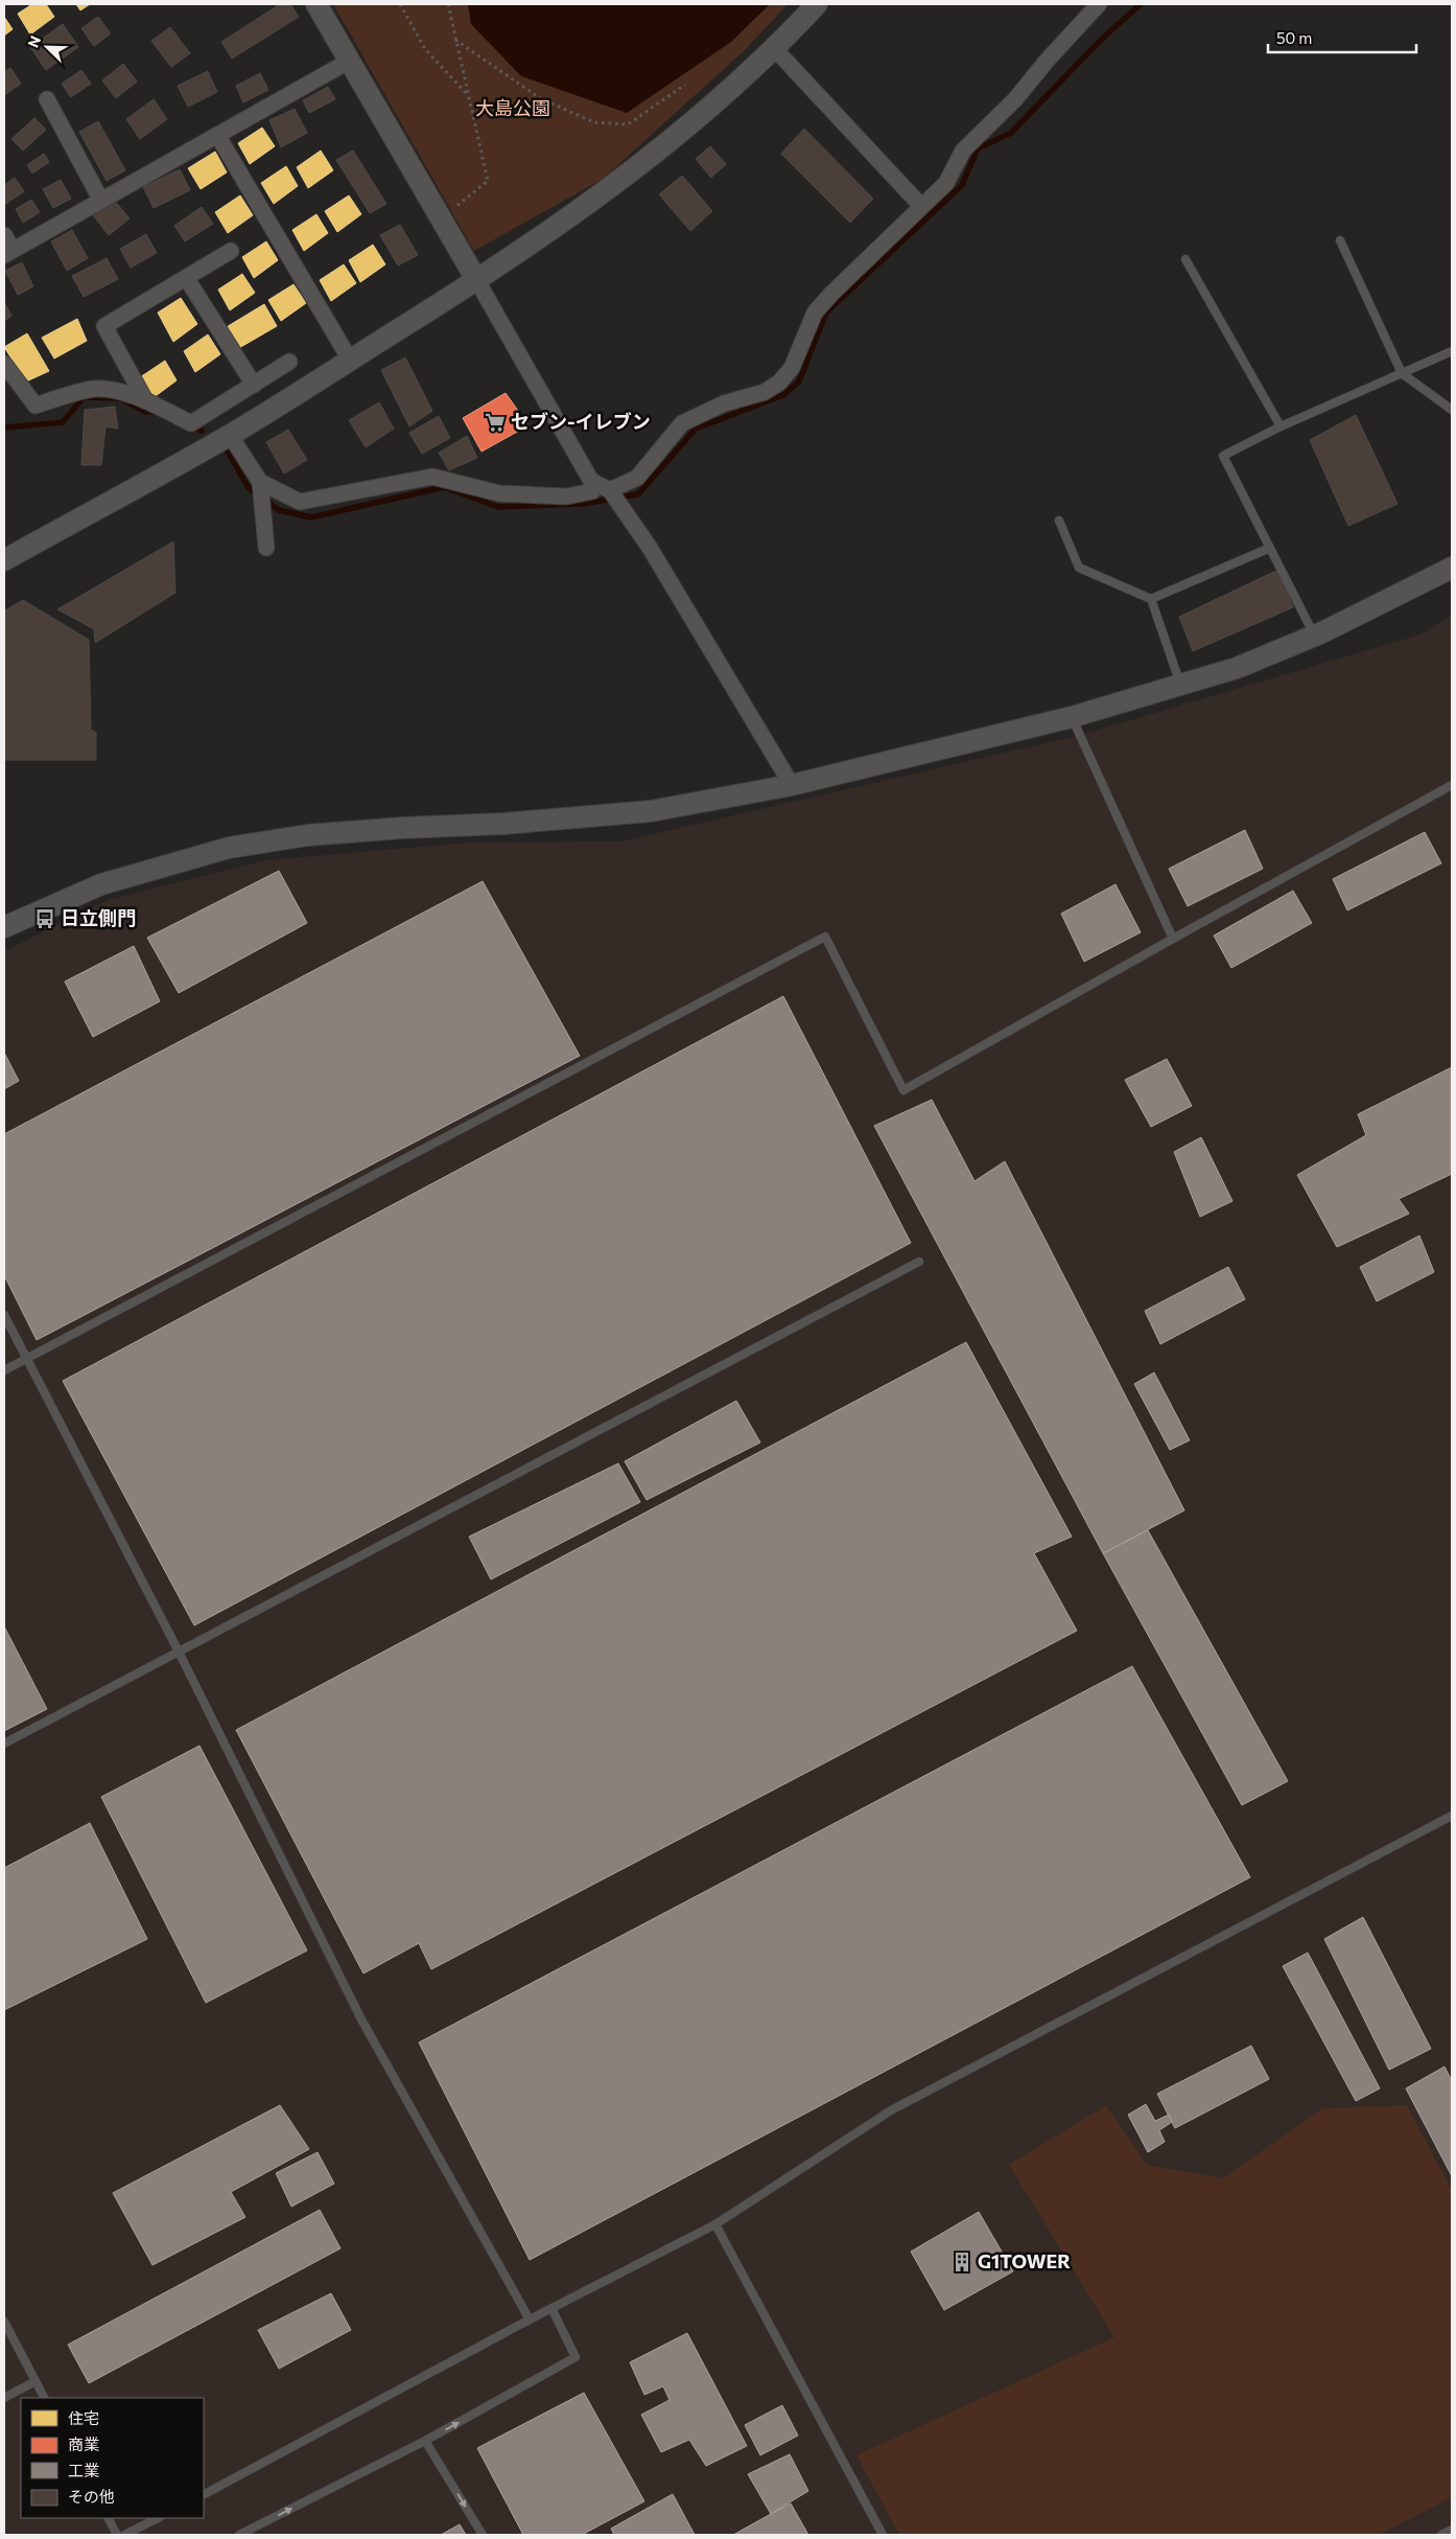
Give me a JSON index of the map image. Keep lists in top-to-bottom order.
{
  "parks": ["大島公園"],
  "places": {
    "supermarket": ["セブン-イレブン"],
    "bus stop": ["日立側門"],
    "building": ["G1TOWER"]
  },
  "legend": [
    "住宅",
    "商業",
    "工業",
    "その他"
  ],
  "scale_bar": "50 m",
  "north": "top left"
}
